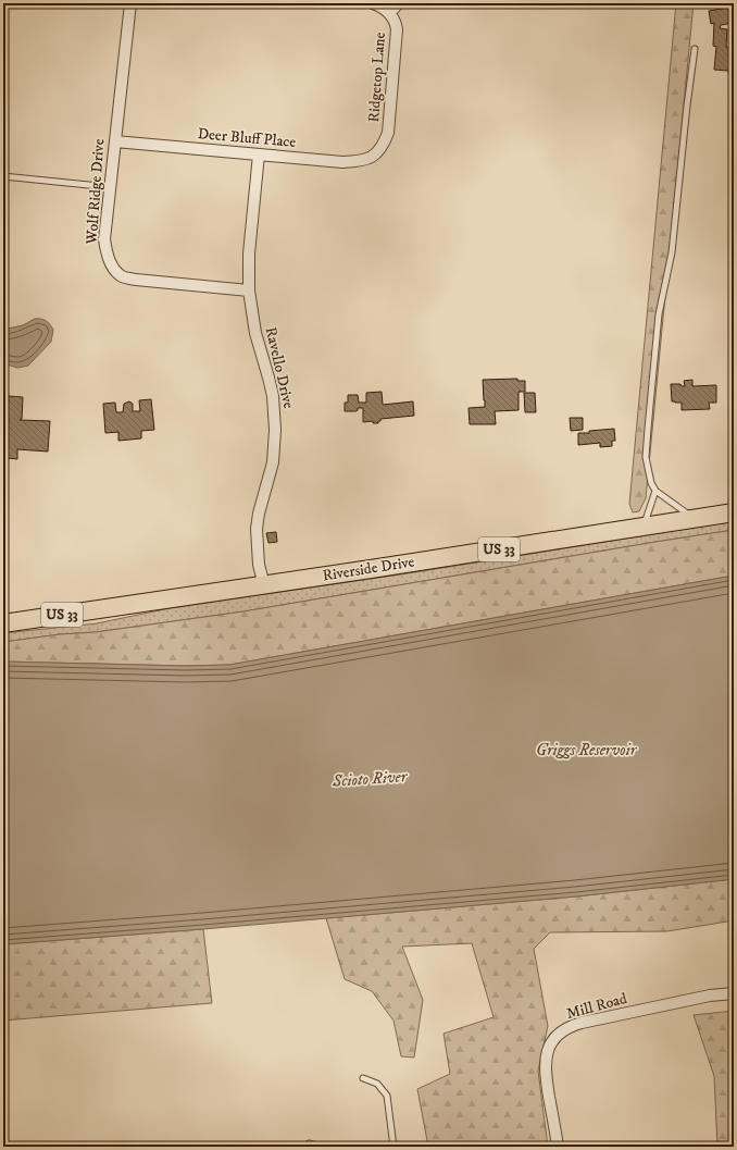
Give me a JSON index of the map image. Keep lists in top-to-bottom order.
{
  "streets": {
    "main road": ["US 33", "Riverside Drive"],
    "street": [
      "Ridgetop Lane",
      "Deer Bluff Place",
      "Wolf Ridge Drive",
      "Ravello Drive",
      "Mill Road"
    ]
  },
  "crossings": [
    ["Ridgetop Lane", "Deer Bluff Place"],
    ["Deer Bluff Place", "Wolf Ridge Drive"],
    ["Deer Bluff Place", "Ravello Drive"],
    ["Wolf Ridge Drive", "Ravello Drive"],
    ["Ravello Drive", "Riverside Drive"]
  ],
  "water": ["Griggs Reservoir", "Scioto River"]
}
